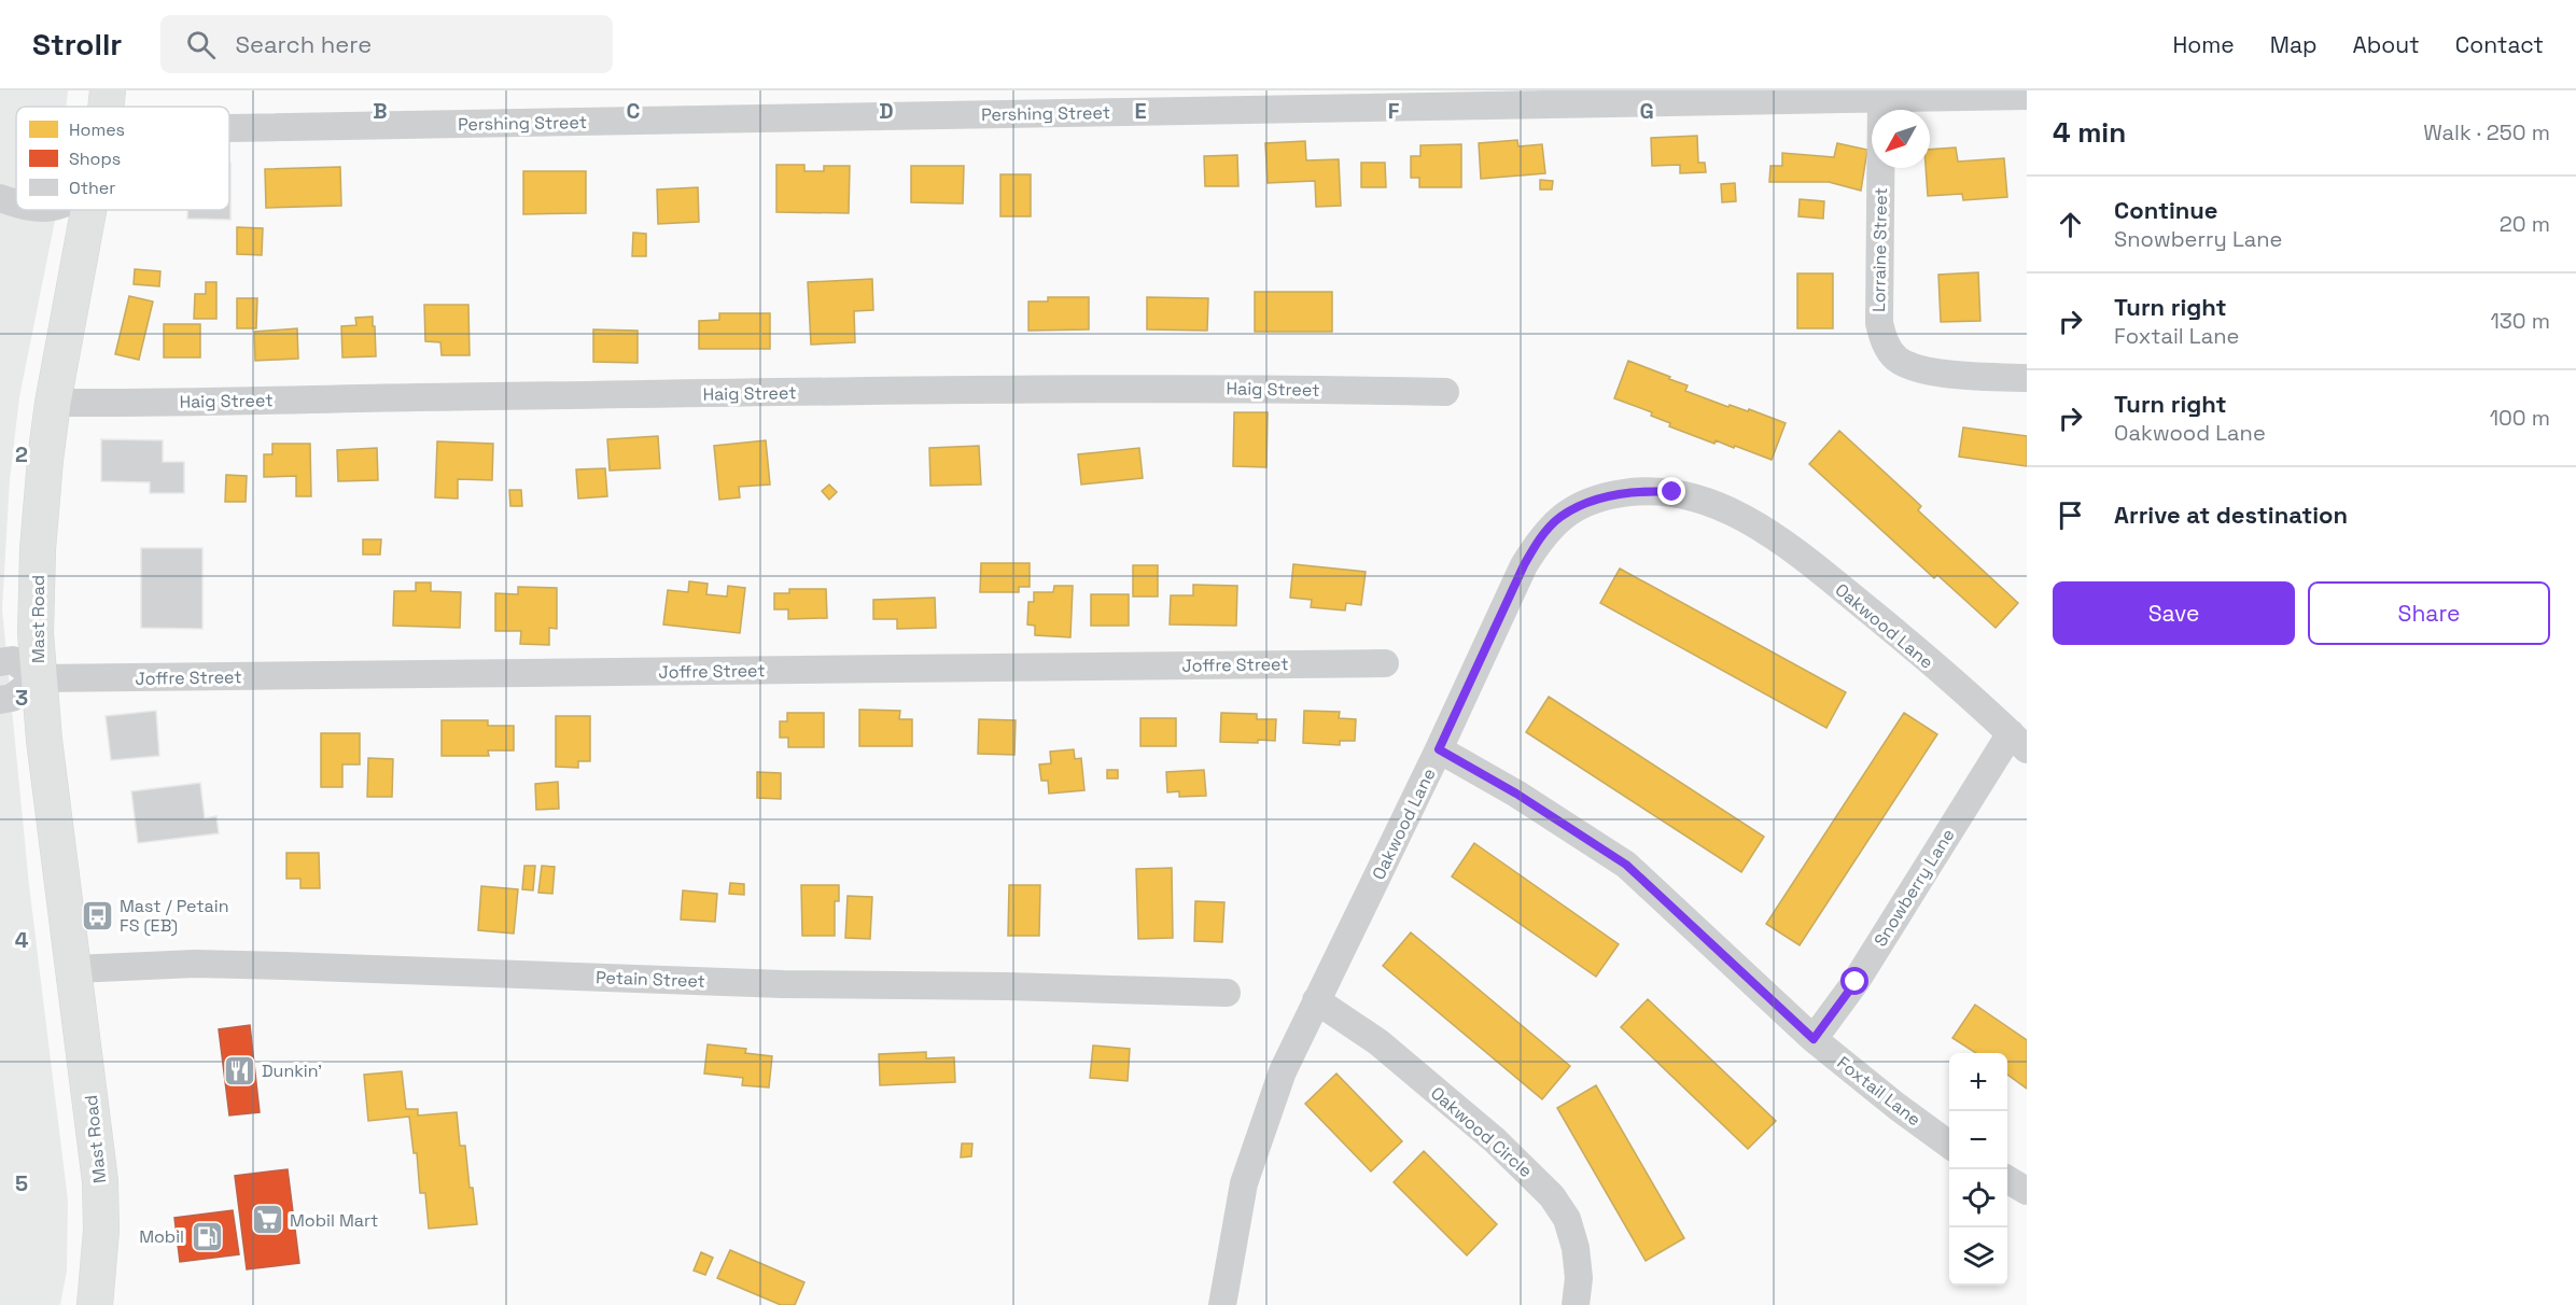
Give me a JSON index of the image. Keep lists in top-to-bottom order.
{
  "streets": {
    "main road": ["Mast Road"],
    "street": [
      "Pershing Street",
      "Lorraine Street",
      "Haig Street",
      "Oakwood Lane",
      "Joffre Street",
      "Snowberry Lane",
      "Petain Street",
      "Foxtail Lane",
      "Oakwood Circle"
    ]
  },
  "crossings": [
    ["Pershing Street", "Lorraine Street"],
    ["Haig Street", "Mast Road"],
    ["Mast Road", "Joffre Street"],
    ["Mast Road", "Petain Street"],
    ["Oakwood Lane", "Snowberry Lane"],
    ["Oakwood Lane", "Foxtail Lane"],
    ["Oakwood Lane", "Oakwood Circle"],
    ["Snowberry Lane", "Foxtail Lane"]
  ],
  "places": {
    "bus stop": ["Mast / Petain FS (EB)"],
    "restaurant": ["Dunkin'"],
    "supermarket": ["Mobil Mart"],
    "fuel station": ["Mobil"]
  },
  "legend": ["Homes", "Shops", "Other"],
  "north": "bottom left",
  "page": {
    "header": "Strollr",
    "search": "Search here",
    "nav": [
      "Home",
      "Map",
      "About",
      "Contact"
    ],
    "heading": ["4 min", "Walk · 250 m"],
    "list": [
      ["Continue", "Snowberry Lane", "20 m"],
      ["Turn right", "Foxtail Lane", "130 m"],
      ["Turn right", "Oakwood Lane", "100 m"],
      "Arrive at destination"
    ],
    "buttons": ["Save", "Share"],
    "map_buttons": ["+", "−"]
  },
  "grid": {
    "columns": [
      "B",
      "C",
      "D",
      "E",
      "F",
      "G"
    ],
    "rows": [
      "2",
      "3",
      "4",
      "5"
    ]
  }
}
